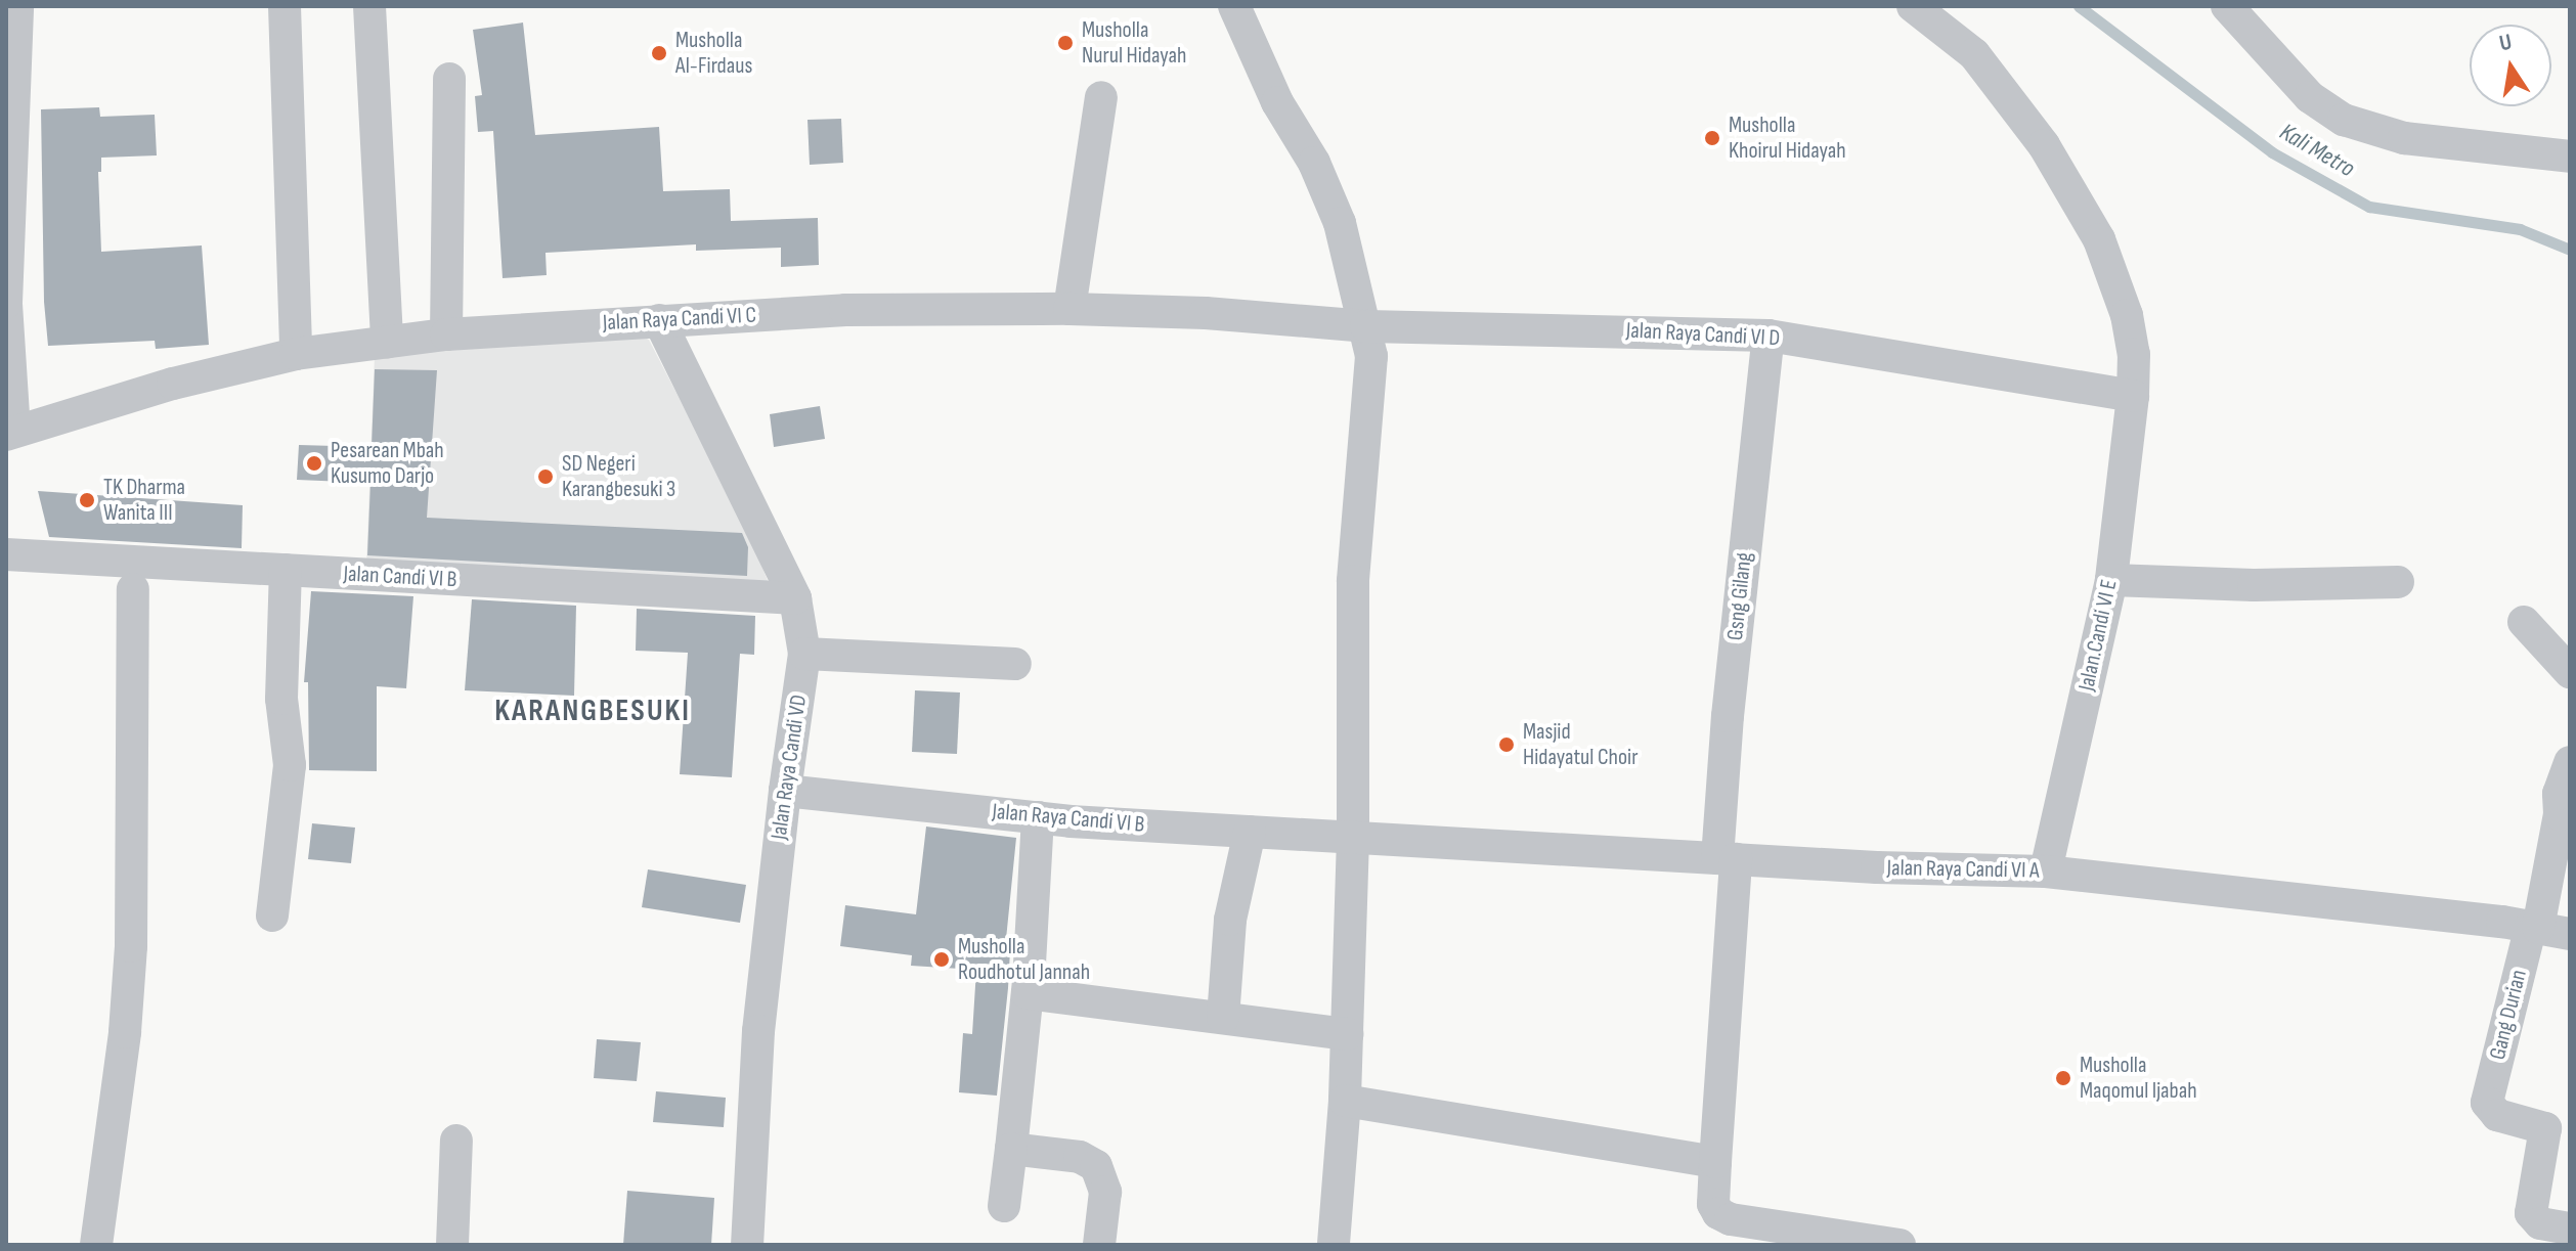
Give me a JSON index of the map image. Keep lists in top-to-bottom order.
{
  "streets": {
    "street": [
      "Jalan Raya Candi VI C",
      "Jalan Raya Candi VI D",
      "Jalan Candi VI B",
      "Gsng Gilang",
      "Jalan.Candi VI E",
      "Jalan Raya Candi VD",
      "Jalan Raya Candi VI B",
      "Jalan Raya Candi VI A",
      "Gang Durian"
    ]
  },
  "crossings": [
    ["Jalan Raya Candi VI C", "Jalan Raya Candi VI D"],
    ["Jalan Raya Candi VI C", "Jalan Raya Candi VD"],
    ["Jalan Raya Candi VI D", "Gsng Gilang"],
    ["Jalan Raya Candi VI D", "Jalan.Candi VI E"],
    ["Jalan Candi VI B", "Jalan Raya Candi VD"],
    ["Gsng Gilang", "Jalan Raya Candi VI A"],
    ["Jalan.Candi VI E", "Jalan Raya Candi VI A"],
    ["Jalan Raya Candi VD", "Jalan Raya Candi VI B"],
    ["Jalan Raya Candi VI B", "Jalan Raya Candi VI A"],
    ["Jalan Raya Candi VI A", "Gang Durian"]
  ],
  "districts": ["KARANGBESUKI"],
  "water": ["Kali Metro"],
  "places": [
    "Musholla Nurul Hidayah",
    "Musholla Al-Firdaus",
    "Musholla Khoirul Hidayah",
    "Pesarean Mbah Kusumo Darjo",
    "SD Negeri Karangbesuki 3",
    "TK Dharma Wanita III",
    "Masjid Hidayatul Choir",
    "Musholla Roudhotul Jannah",
    "Musholla Maqomul Ijabah"
  ],
  "north": "top"
}
